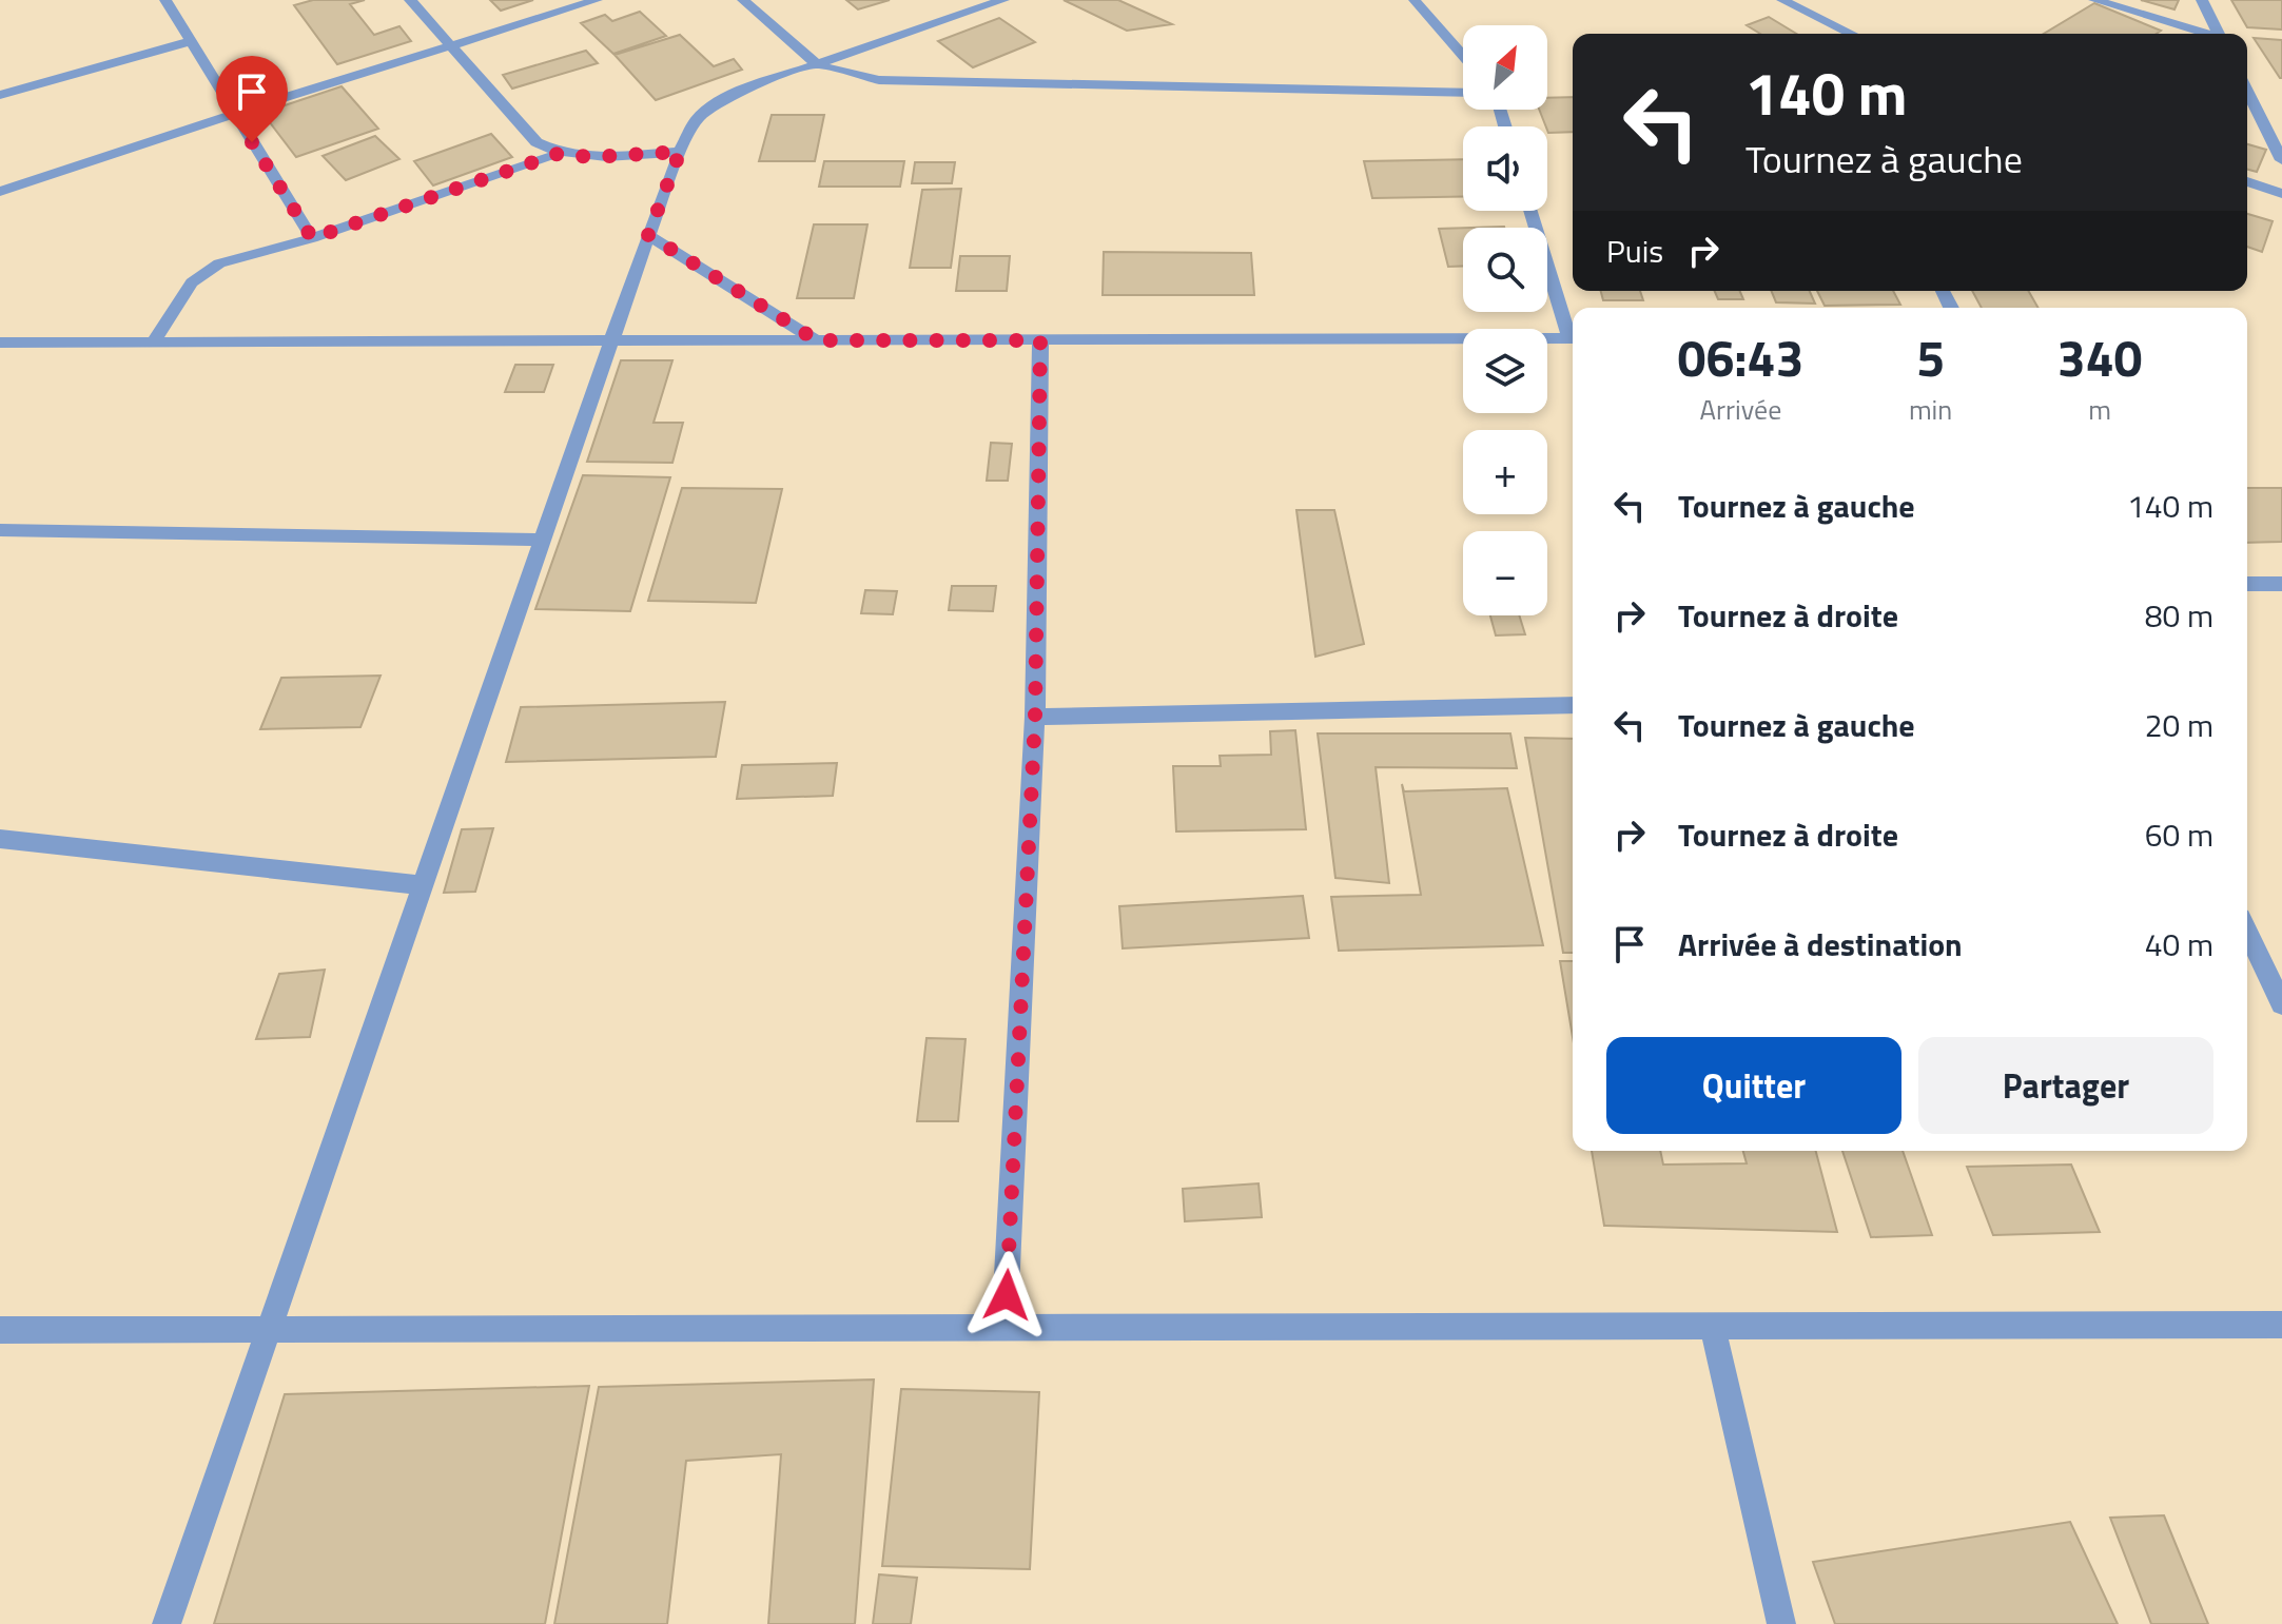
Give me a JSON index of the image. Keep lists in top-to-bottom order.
{
  "north": "top right",
  "page": {
    "map_buttons": ["+", "−"],
    "turn": ["140 m", "Tournez à gauche"],
    "then": "Puis",
    "eta": [
      "06:43",
      "Arrivée",
      "5",
      "min",
      "340",
      "m"
    ],
    "list": [
      {
        "name": "Tournez à gauche",
        "value": "140 m"
      },
      {
        "name": "Tournez à droite",
        "value": "80 m"
      },
      {
        "name": "Tournez à gauche",
        "value": "20 m"
      },
      {
        "name": "Tournez à droite",
        "value": "60 m"
      },
      {
        "name": "Arrivée à destination",
        "value": "40 m"
      }
    ],
    "buttons": ["Quitter", "Partager"]
  }
}
